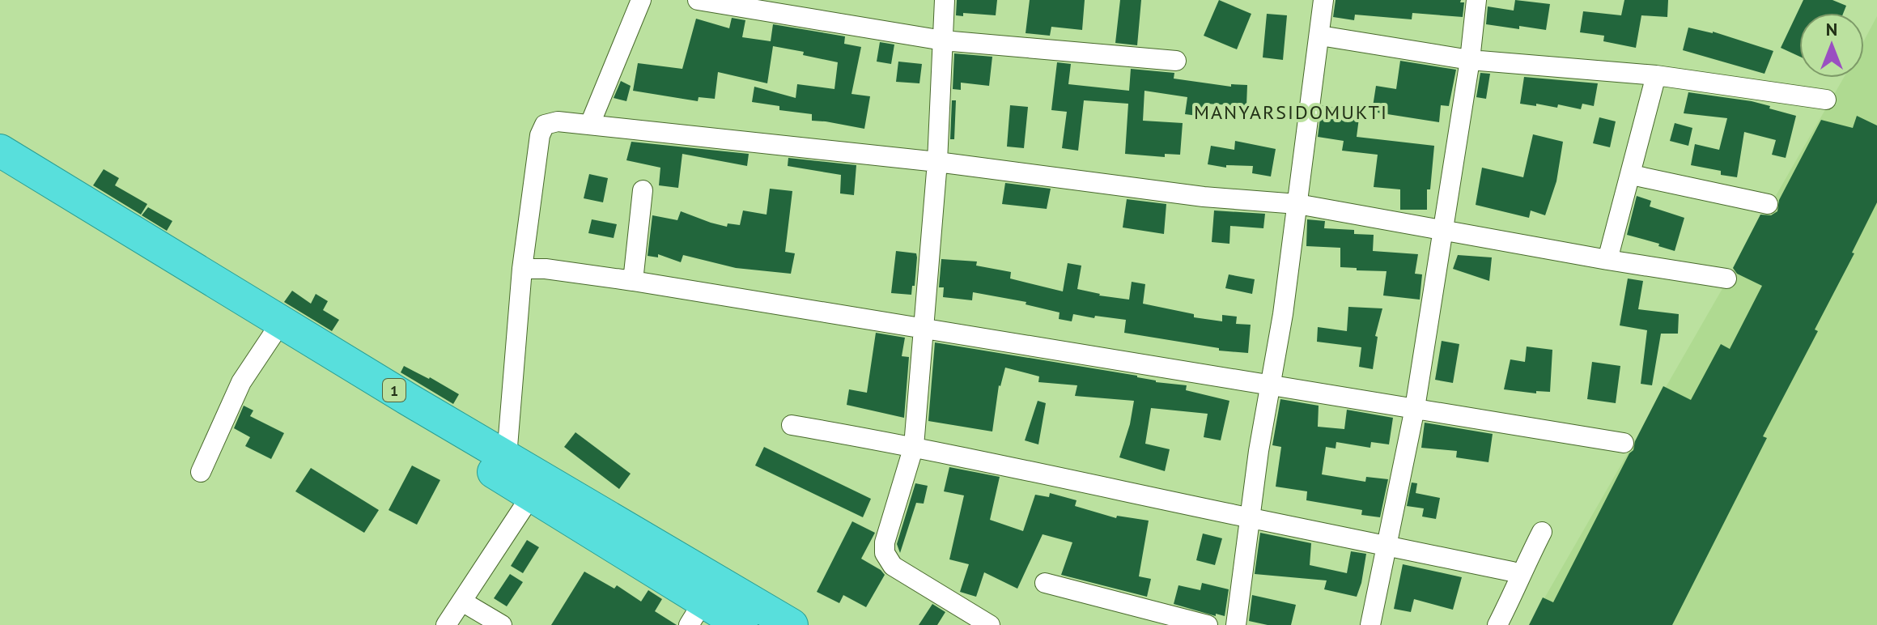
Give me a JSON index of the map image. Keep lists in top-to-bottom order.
{
  "streets": {
    "highway": ["1"]
  },
  "districts": ["MANYARSIDOMUKTI"],
  "north": "top"
}
